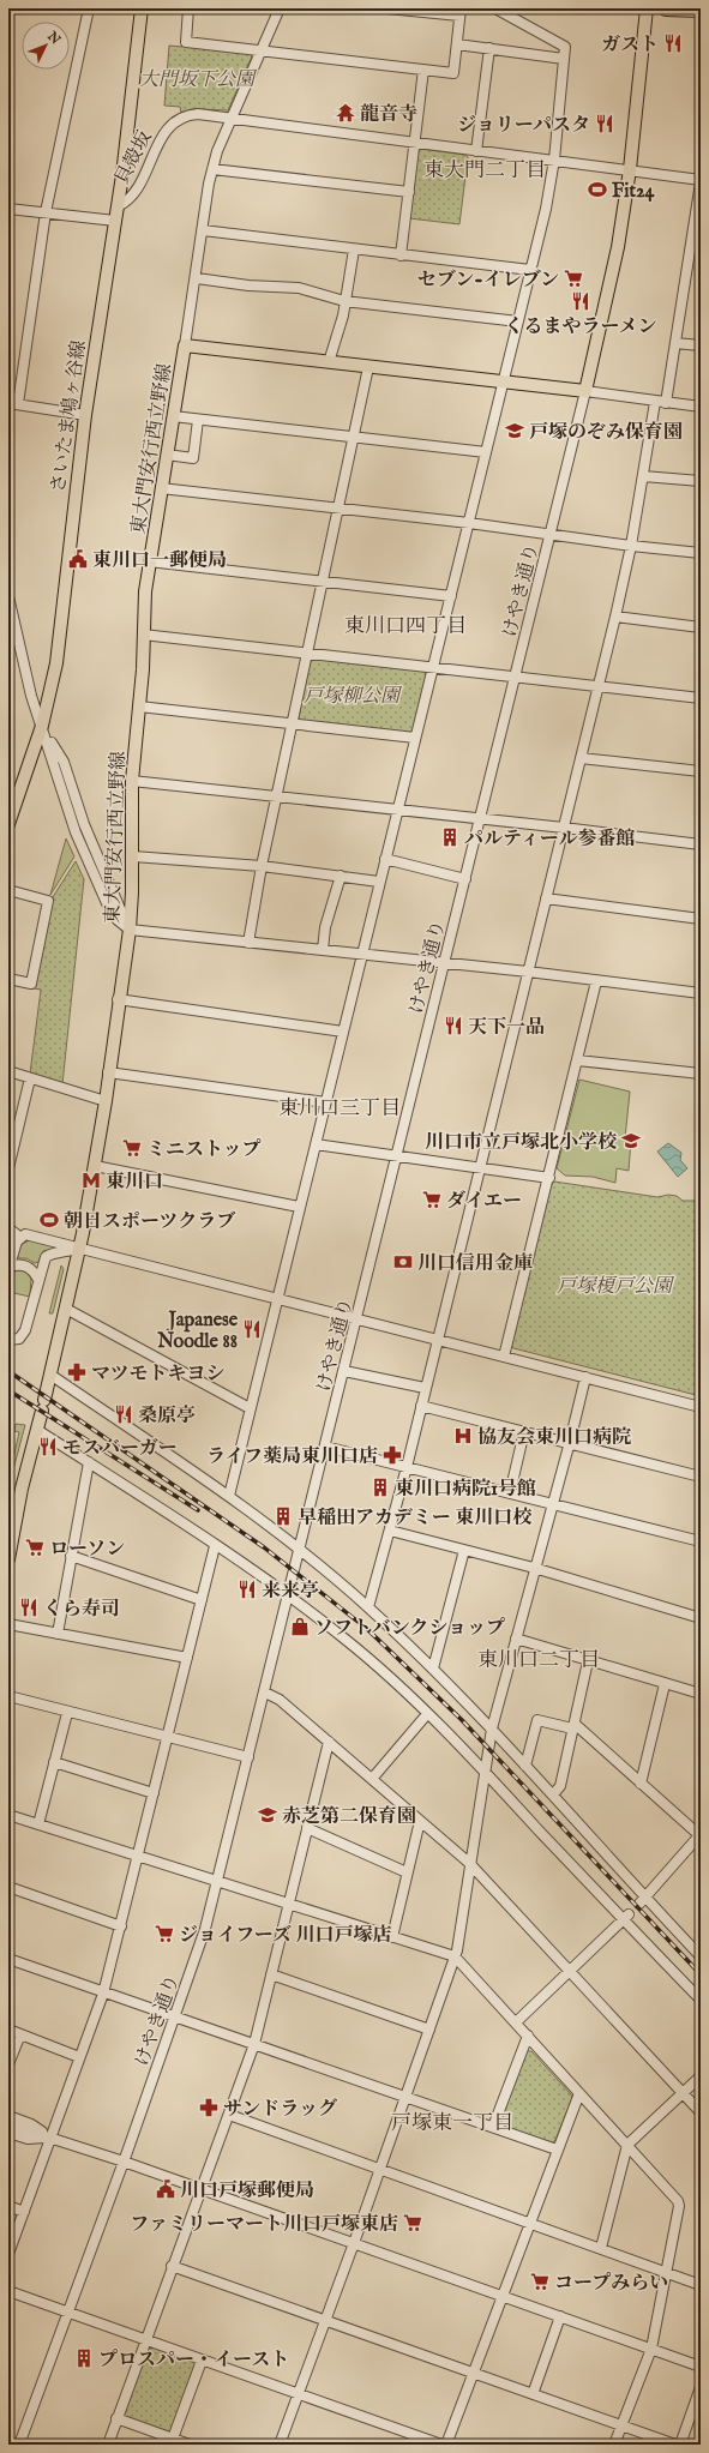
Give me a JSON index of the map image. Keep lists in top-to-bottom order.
{
  "streets": {
    "main road": ["さいたま鳩ヶ谷線", "東大門安行西立野線"],
    "street": ["貝殻坂", "けやき通り"]
  },
  "crossings": [
    ["貝殻坂", "さいたま鳩ヶ谷線"],
    ["東大門安行西立野線", "けやき通り"]
  ],
  "districts": [
    "東大門二丁目",
    "東川口四丁目",
    "東川口三丁目",
    "東川口二丁目",
    "戸塚東一丁目"
  ],
  "parks": ["大門坂下公園", "戸塚柳公園", "戸塚榎戸公園"],
  "places": {
    "restaurant": [
      "ガスト",
      "ジョリーパスタ",
      "くるまやラーメン",
      "天下一品",
      "Japanese Noodle 88",
      "桑原亭",
      "モスバーガー",
      "来来亭",
      "くら寿司"
    ],
    "temple": ["龍音寺"],
    "sports": ["Fit24", "朝日スポーツクラブ"],
    "supermarket": [
      "セブン-イレブン",
      "ミニストップ",
      "ダイエー",
      "ローソン",
      "ジョイフーズ 川口戸塚店",
      "ファミリーマート川口戸塚東店",
      "コープみらい"
    ],
    "school or university": ["戸塚のぞみ保育園", "川口市立戸塚北小学校", "赤芝第二保育園"],
    "public building": ["東川口一郵便局", "川口戸塚郵便局"],
    "building": [
      "パルティール参番館",
      "東川口病院1号館",
      "早稲田アカデミー 東川口校",
      "プロスパー・イースト"
    ],
    "metro station": ["東川口"],
    "bank": ["川口信用金庫"],
    "pharmacy": ["マツモトキヨシ", "ライフ薬局東川口店", "サンドラッグ"],
    "hospital": ["協友会東川口病院"],
    "shop": ["ソフトバンクショップ"]
  },
  "north": "top right"
}
